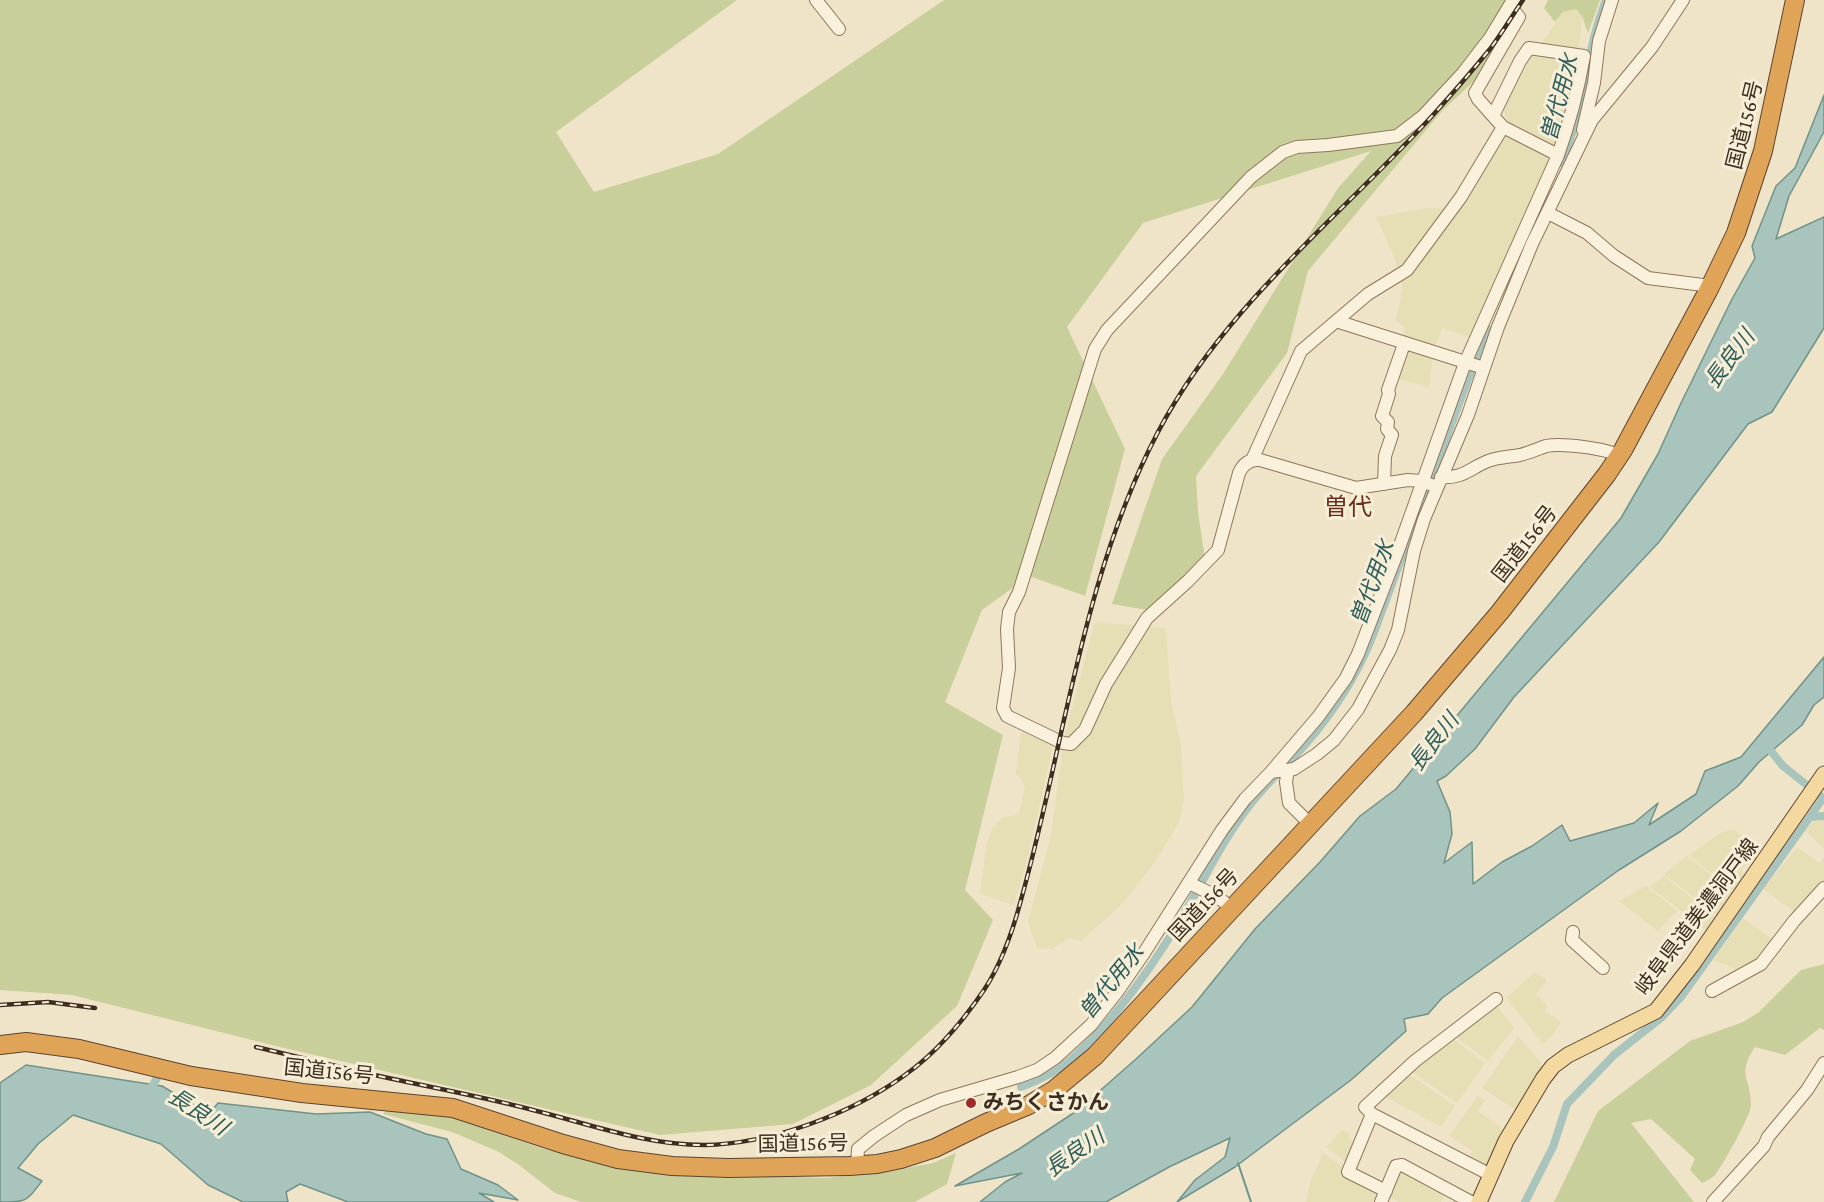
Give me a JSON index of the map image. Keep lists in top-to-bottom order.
{
  "streets": {
    "highway": ["国道156号"],
    "main road": ["岐阜県道美濃洞戸線"]
  },
  "districts": ["曽代"],
  "water": ["曽代用水", "長良川"],
  "places": ["みちくさかん"]
}
